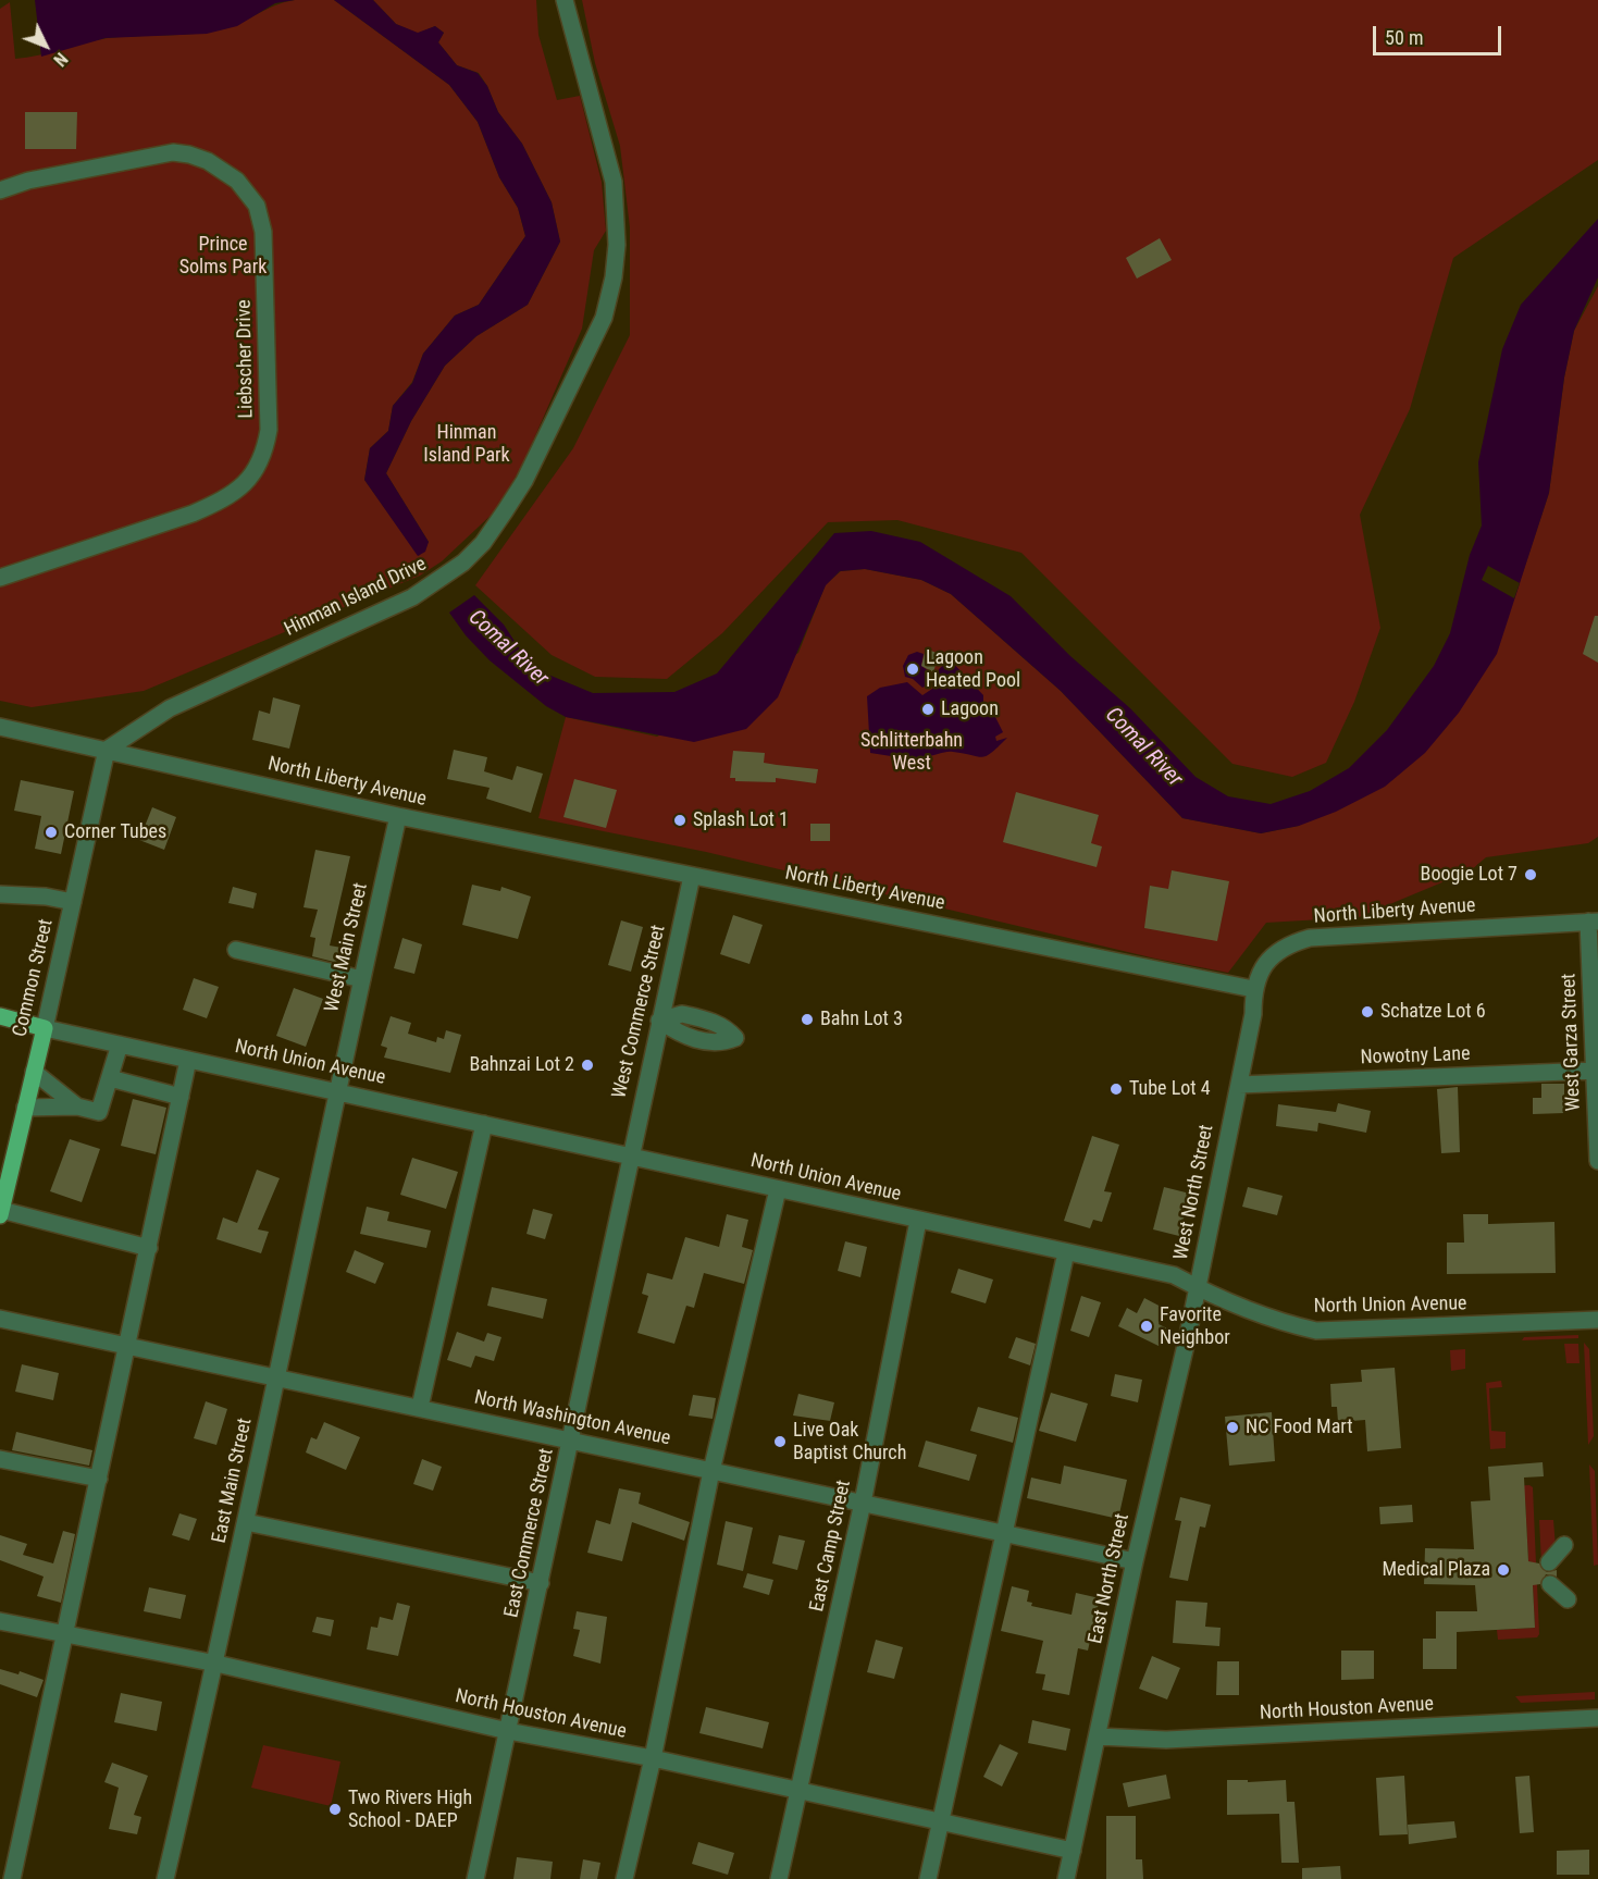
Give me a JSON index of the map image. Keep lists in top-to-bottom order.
{
  "streets": {
    "main road": ["Common Street"],
    "street": [
      "Liebscher Drive",
      "Hinman Island Drive",
      "North Liberty Avenue",
      "West Main Street",
      "West Commerce Street",
      "West Garza Street",
      "Nowotny Lane",
      "North Union Avenue",
      "West North Street",
      "North Washington Avenue",
      "East Main Street",
      "East Commerce Street",
      "East Camp Street",
      "East North Street",
      "North Houston Avenue"
    ]
  },
  "crossings": [
    ["Hinman Island Drive", "North Liberty Avenue"],
    ["Hinman Island Drive", "Common Street"],
    ["North Liberty Avenue", "West Main Street"],
    ["North Liberty Avenue", "Common Street"],
    ["North Liberty Avenue", "West Commerce Street"],
    ["North Liberty Avenue", "West Garza Street"],
    ["North Liberty Avenue", "West North Street"],
    ["West Main Street", "North Union Avenue"],
    ["West Main Street", "East Main Street"],
    ["Common Street", "North Union Avenue"],
    ["West Commerce Street", "North Union Avenue"],
    ["West Commerce Street", "East Commerce Street"],
    ["West Garza Street", "Nowotny Lane"],
    ["Nowotny Lane", "West North Street"],
    ["North Union Avenue", "West North Street"],
    ["North Union Avenue", "East Main Street"],
    ["North Union Avenue", "East Commerce Street"],
    ["North Union Avenue", "East Camp Street"],
    ["North Union Avenue", "East North Street"],
    ["West North Street", "East North Street"],
    ["North Washington Avenue", "East Main Street"],
    ["North Washington Avenue", "East Commerce Street"],
    ["North Washington Avenue", "East Camp Street"],
    ["North Washington Avenue", "East North Street"],
    ["East Main Street", "North Houston Avenue"],
    ["East Commerce Street", "North Houston Avenue"],
    ["East Camp Street", "North Houston Avenue"],
    ["East North Street", "North Houston Avenue"]
  ],
  "water": ["Comal River"],
  "parks": ["Prince Solms Park", "Hinman Island Park", "Schlitterbahn West"],
  "places": [
    "Lagoon Heated Pool",
    "Lagoon",
    "Splash Lot 1",
    "Corner Tubes",
    "Boogie Lot 7",
    "Schatze Lot 6",
    "Bahn Lot 3",
    "Bahnzai Lot 2",
    "Tube Lot 4",
    "Favorite Neighbor",
    "NC Food Mart",
    "Live Oak Baptist Church",
    "Medical Plaza",
    "Two Rivers High School - DAEP"
  ],
  "scale_bar": "50 m",
  "north": "bottom right"
}
